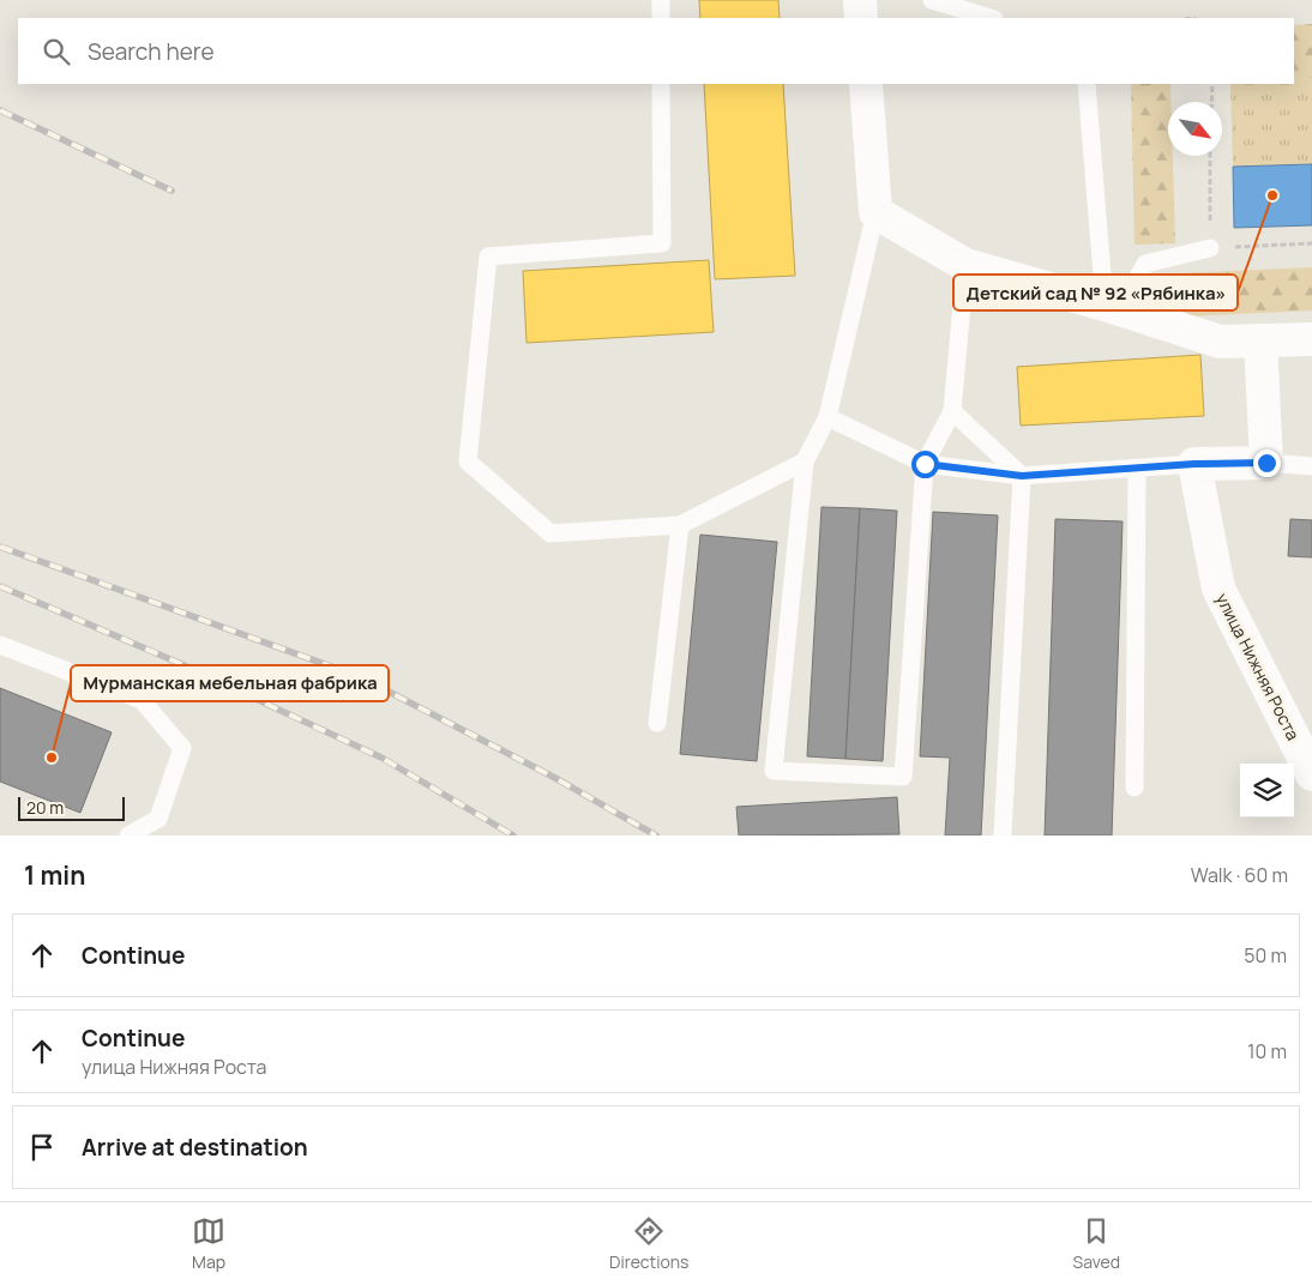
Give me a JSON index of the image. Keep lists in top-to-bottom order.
{
  "streets": {
    "street": ["улица Нижняя Роста"]
  },
  "places": ["Детский сад № 92 «Рябинка»", "Мурманская мебельная фабрика"],
  "scale_bar": "20 m",
  "north": "bottom right",
  "page": {
    "search": "Search here",
    "scale": "20 m",
    "heading": ["1 min", "Walk · 60 m"],
    "list": [
      ["Continue", "50 m"],
      ["Continue", "улица Нижняя Роста", "10 m"],
      "Arrive at destination"
    ],
    "nav": ["Map", "Directions", "Saved"]
  }
}
